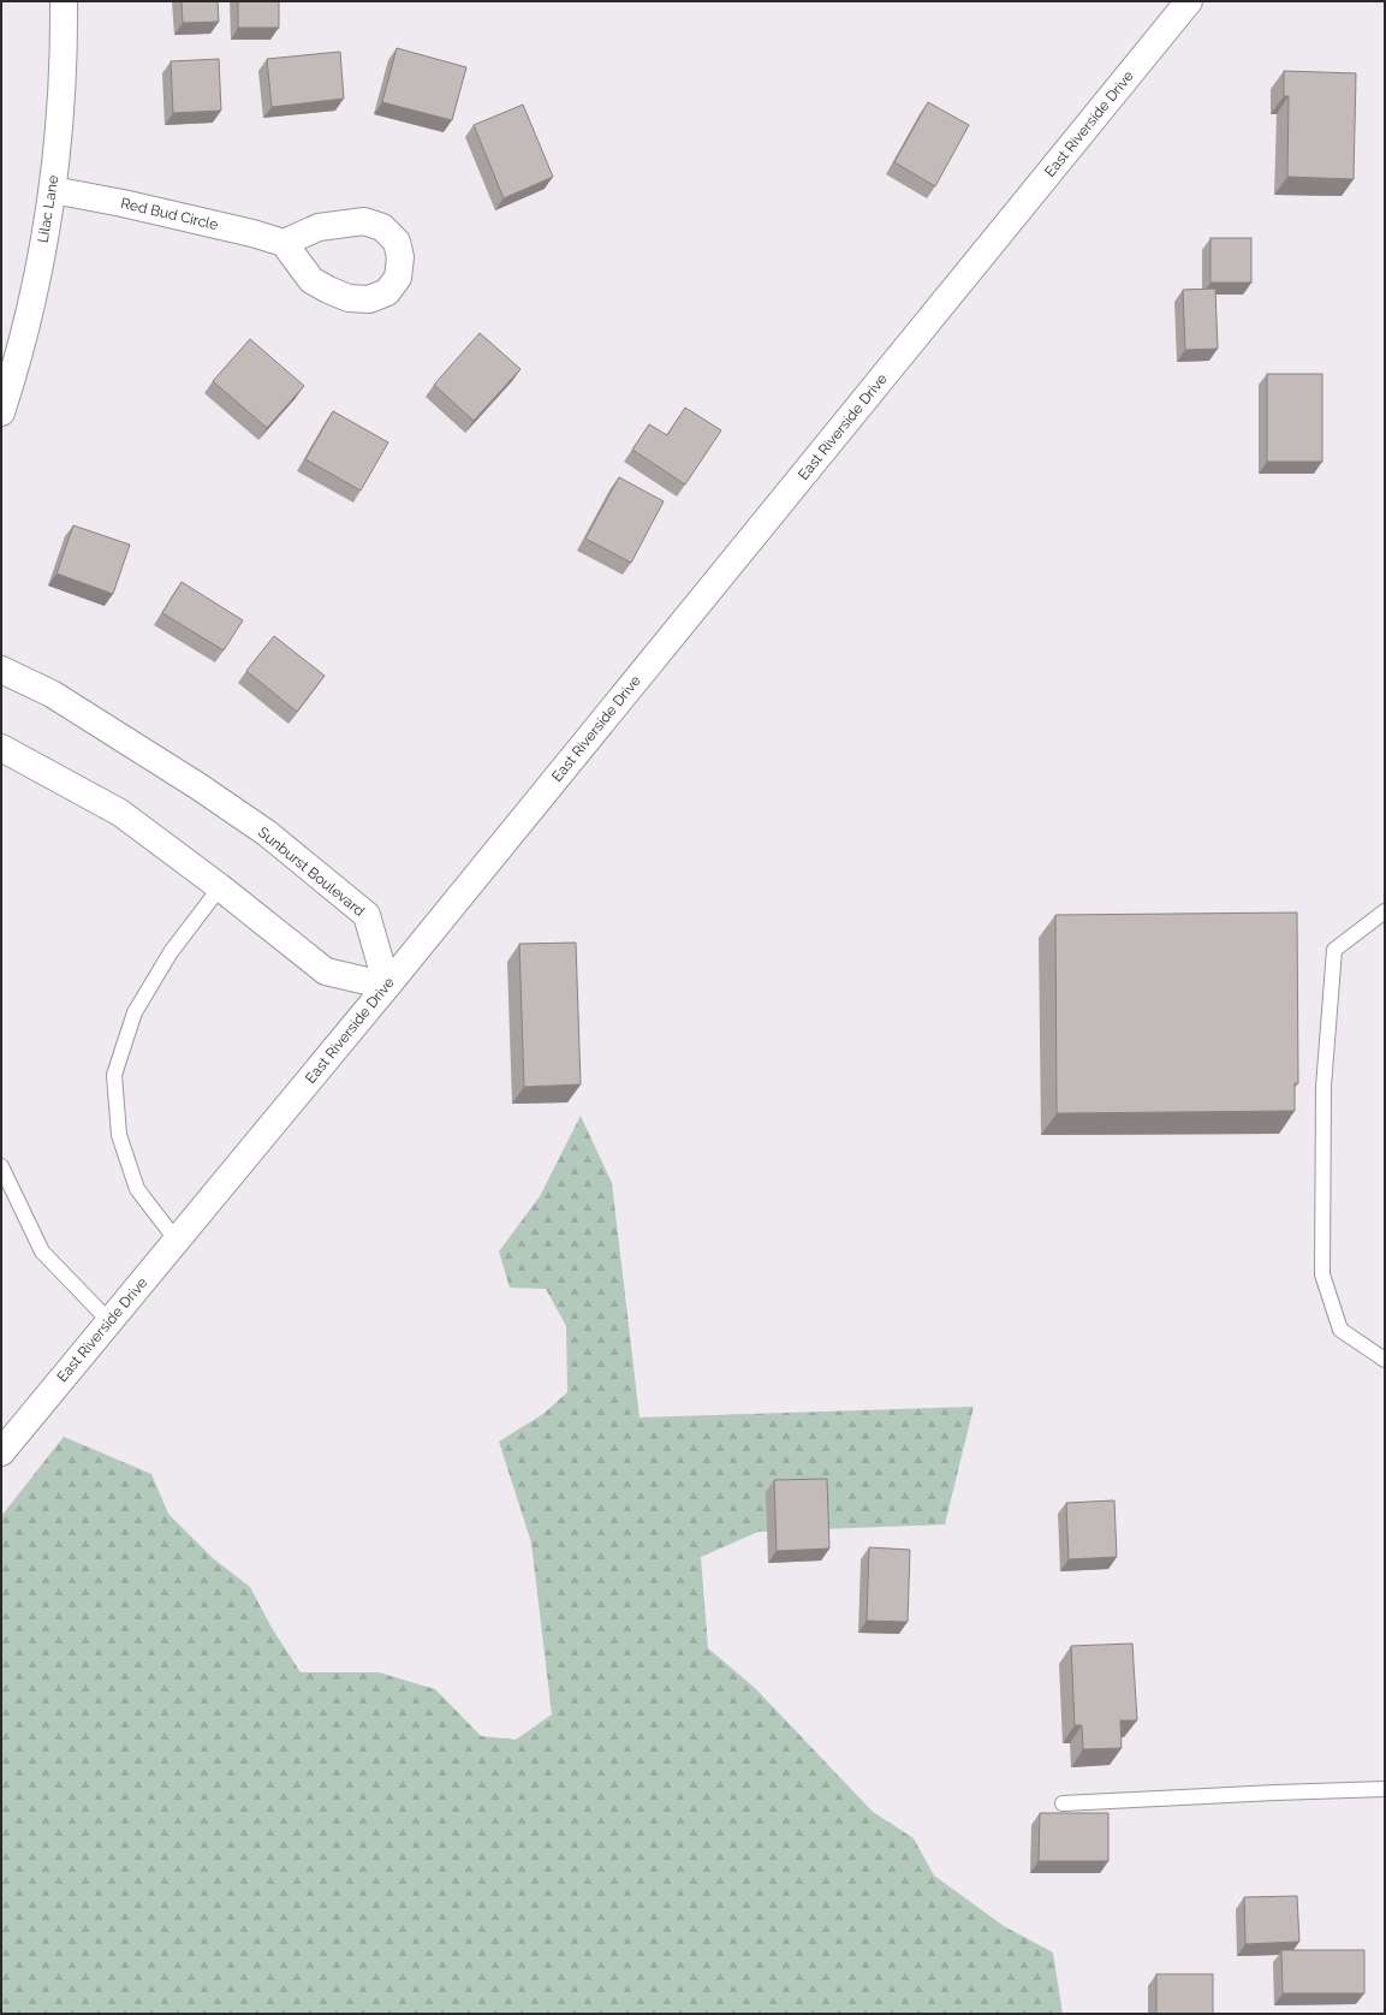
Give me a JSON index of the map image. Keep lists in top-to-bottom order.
{
  "streets": {
    "street": [
      "East Riverside Drive",
      "Lilac Lane",
      "Red Bud Circle",
      "Sunburst Boulevard"
    ]
  },
  "crossings": [
    ["East Riverside Drive", "Sunburst Boulevard"],
    ["Lilac Lane", "Red Bud Circle"]
  ]
}
